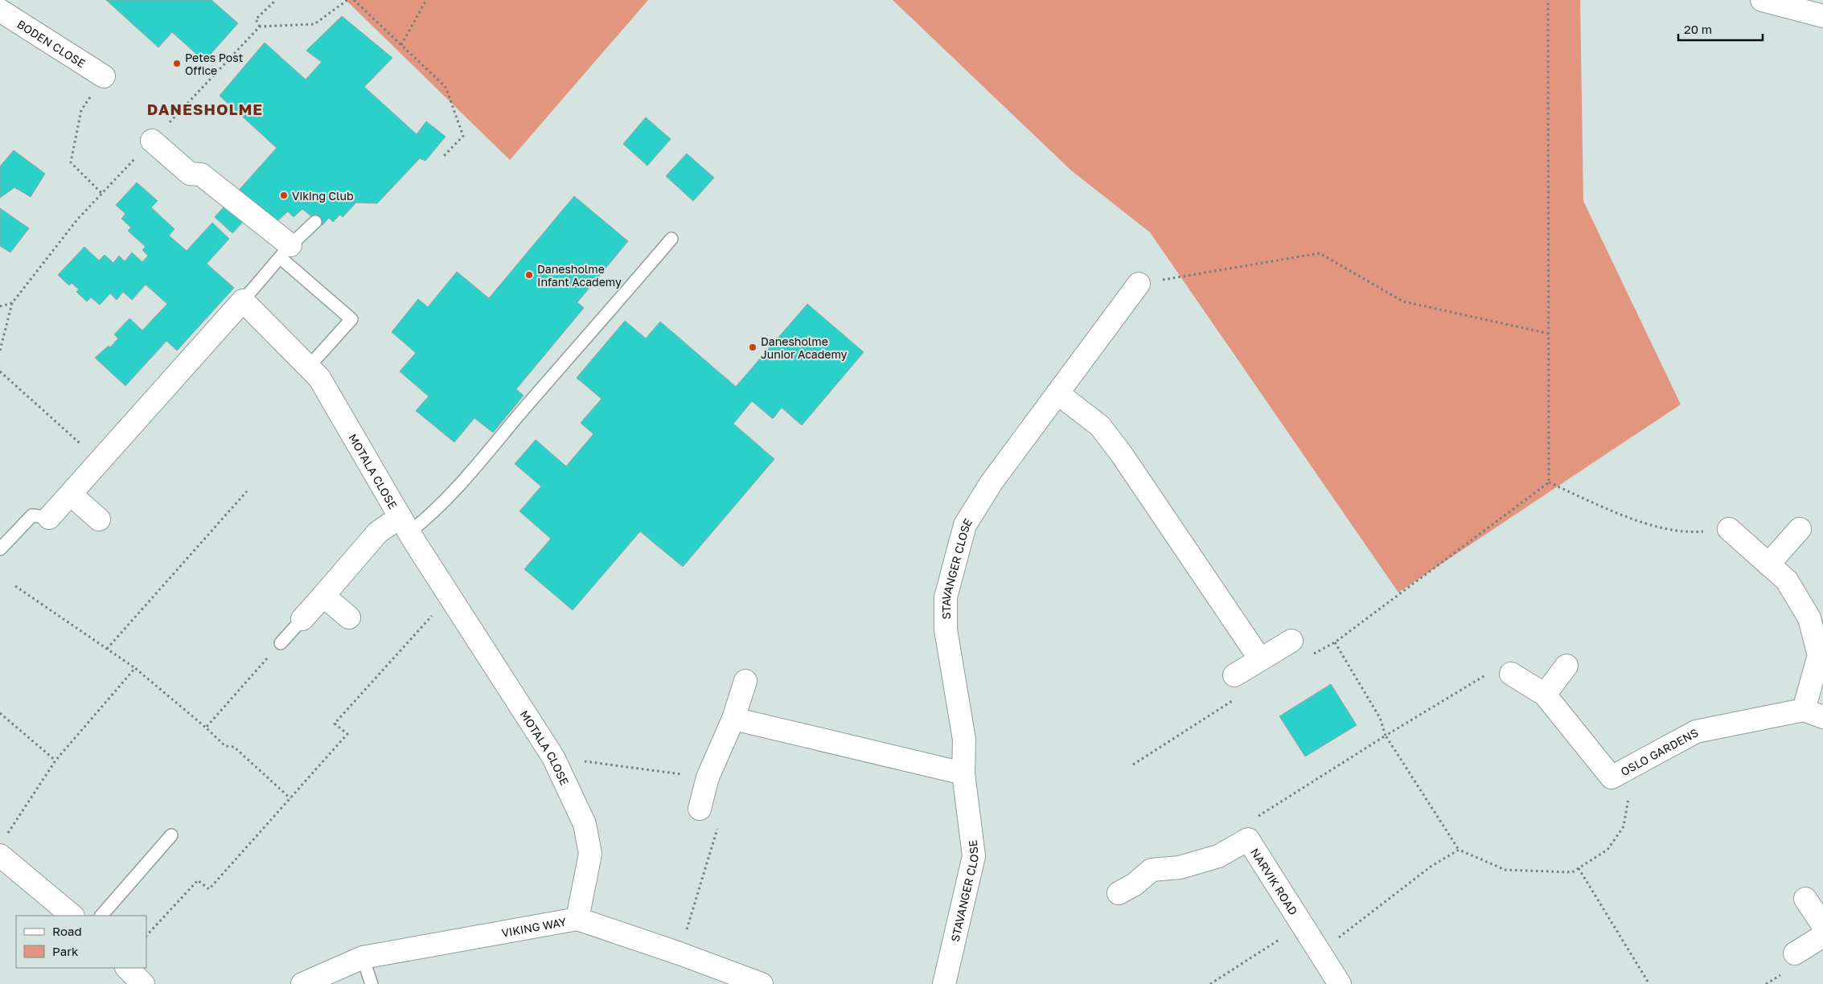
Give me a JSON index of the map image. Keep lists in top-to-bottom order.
{
  "streets": {
    "street": [
      "BODEN CLOSE",
      "MOTALA CLOSE",
      "STAVANGER CLOSE",
      "OSLO GARDENS",
      "NARVIK ROAD",
      "VIKING WAY"
    ]
  },
  "crossings": [
    ["MOTALA CLOSE", "VIKING WAY"]
  ],
  "districts": ["DANESHOLME"],
  "places": [
    "Petes Post Office",
    "Viking Club",
    "Danesholme Infant Academy",
    "Danesholme Junior Academy"
  ],
  "legend": ["Road", "Park"],
  "scale_bar": "20 m"
}
